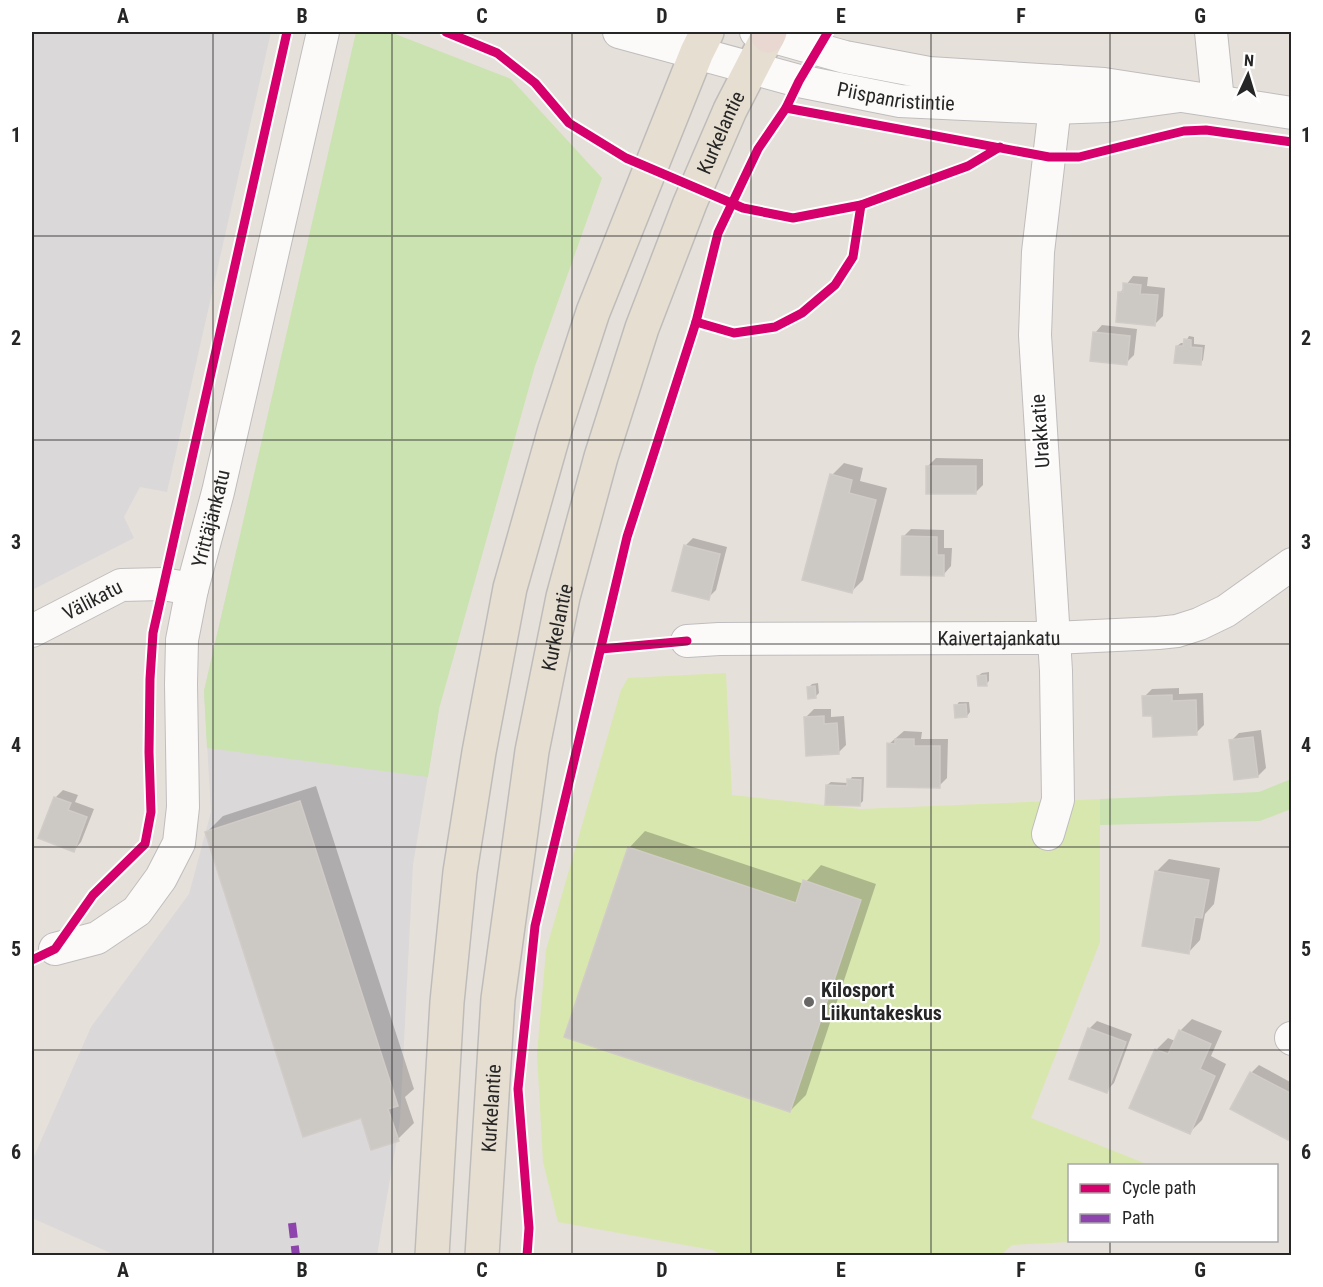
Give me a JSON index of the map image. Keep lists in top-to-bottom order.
{
  "streets": {
    "main road": ["Kurkelantie"],
    "street": [
      "Piispanristintie",
      "Urakkatie",
      "Yrittäjänkatu",
      "Välikatu",
      "Kaivertajankatu"
    ]
  },
  "crossings": [
    ["Piispanristintie", "Kurkelantie"],
    ["Piispanristintie", "Urakkatie"],
    ["Urakkatie", "Kaivertajankatu"],
    ["Yrittäjänkatu", "Välikatu"]
  ],
  "places": ["Kilosport Liikuntakeskus"],
  "legend": ["Cycle path", "Path"],
  "north": "top",
  "grid": {
    "columns": [
      "A",
      "B",
      "C",
      "D",
      "E",
      "F",
      "G"
    ],
    "rows": [
      "1",
      "2",
      "3",
      "4",
      "5",
      "6"
    ]
  }
}
